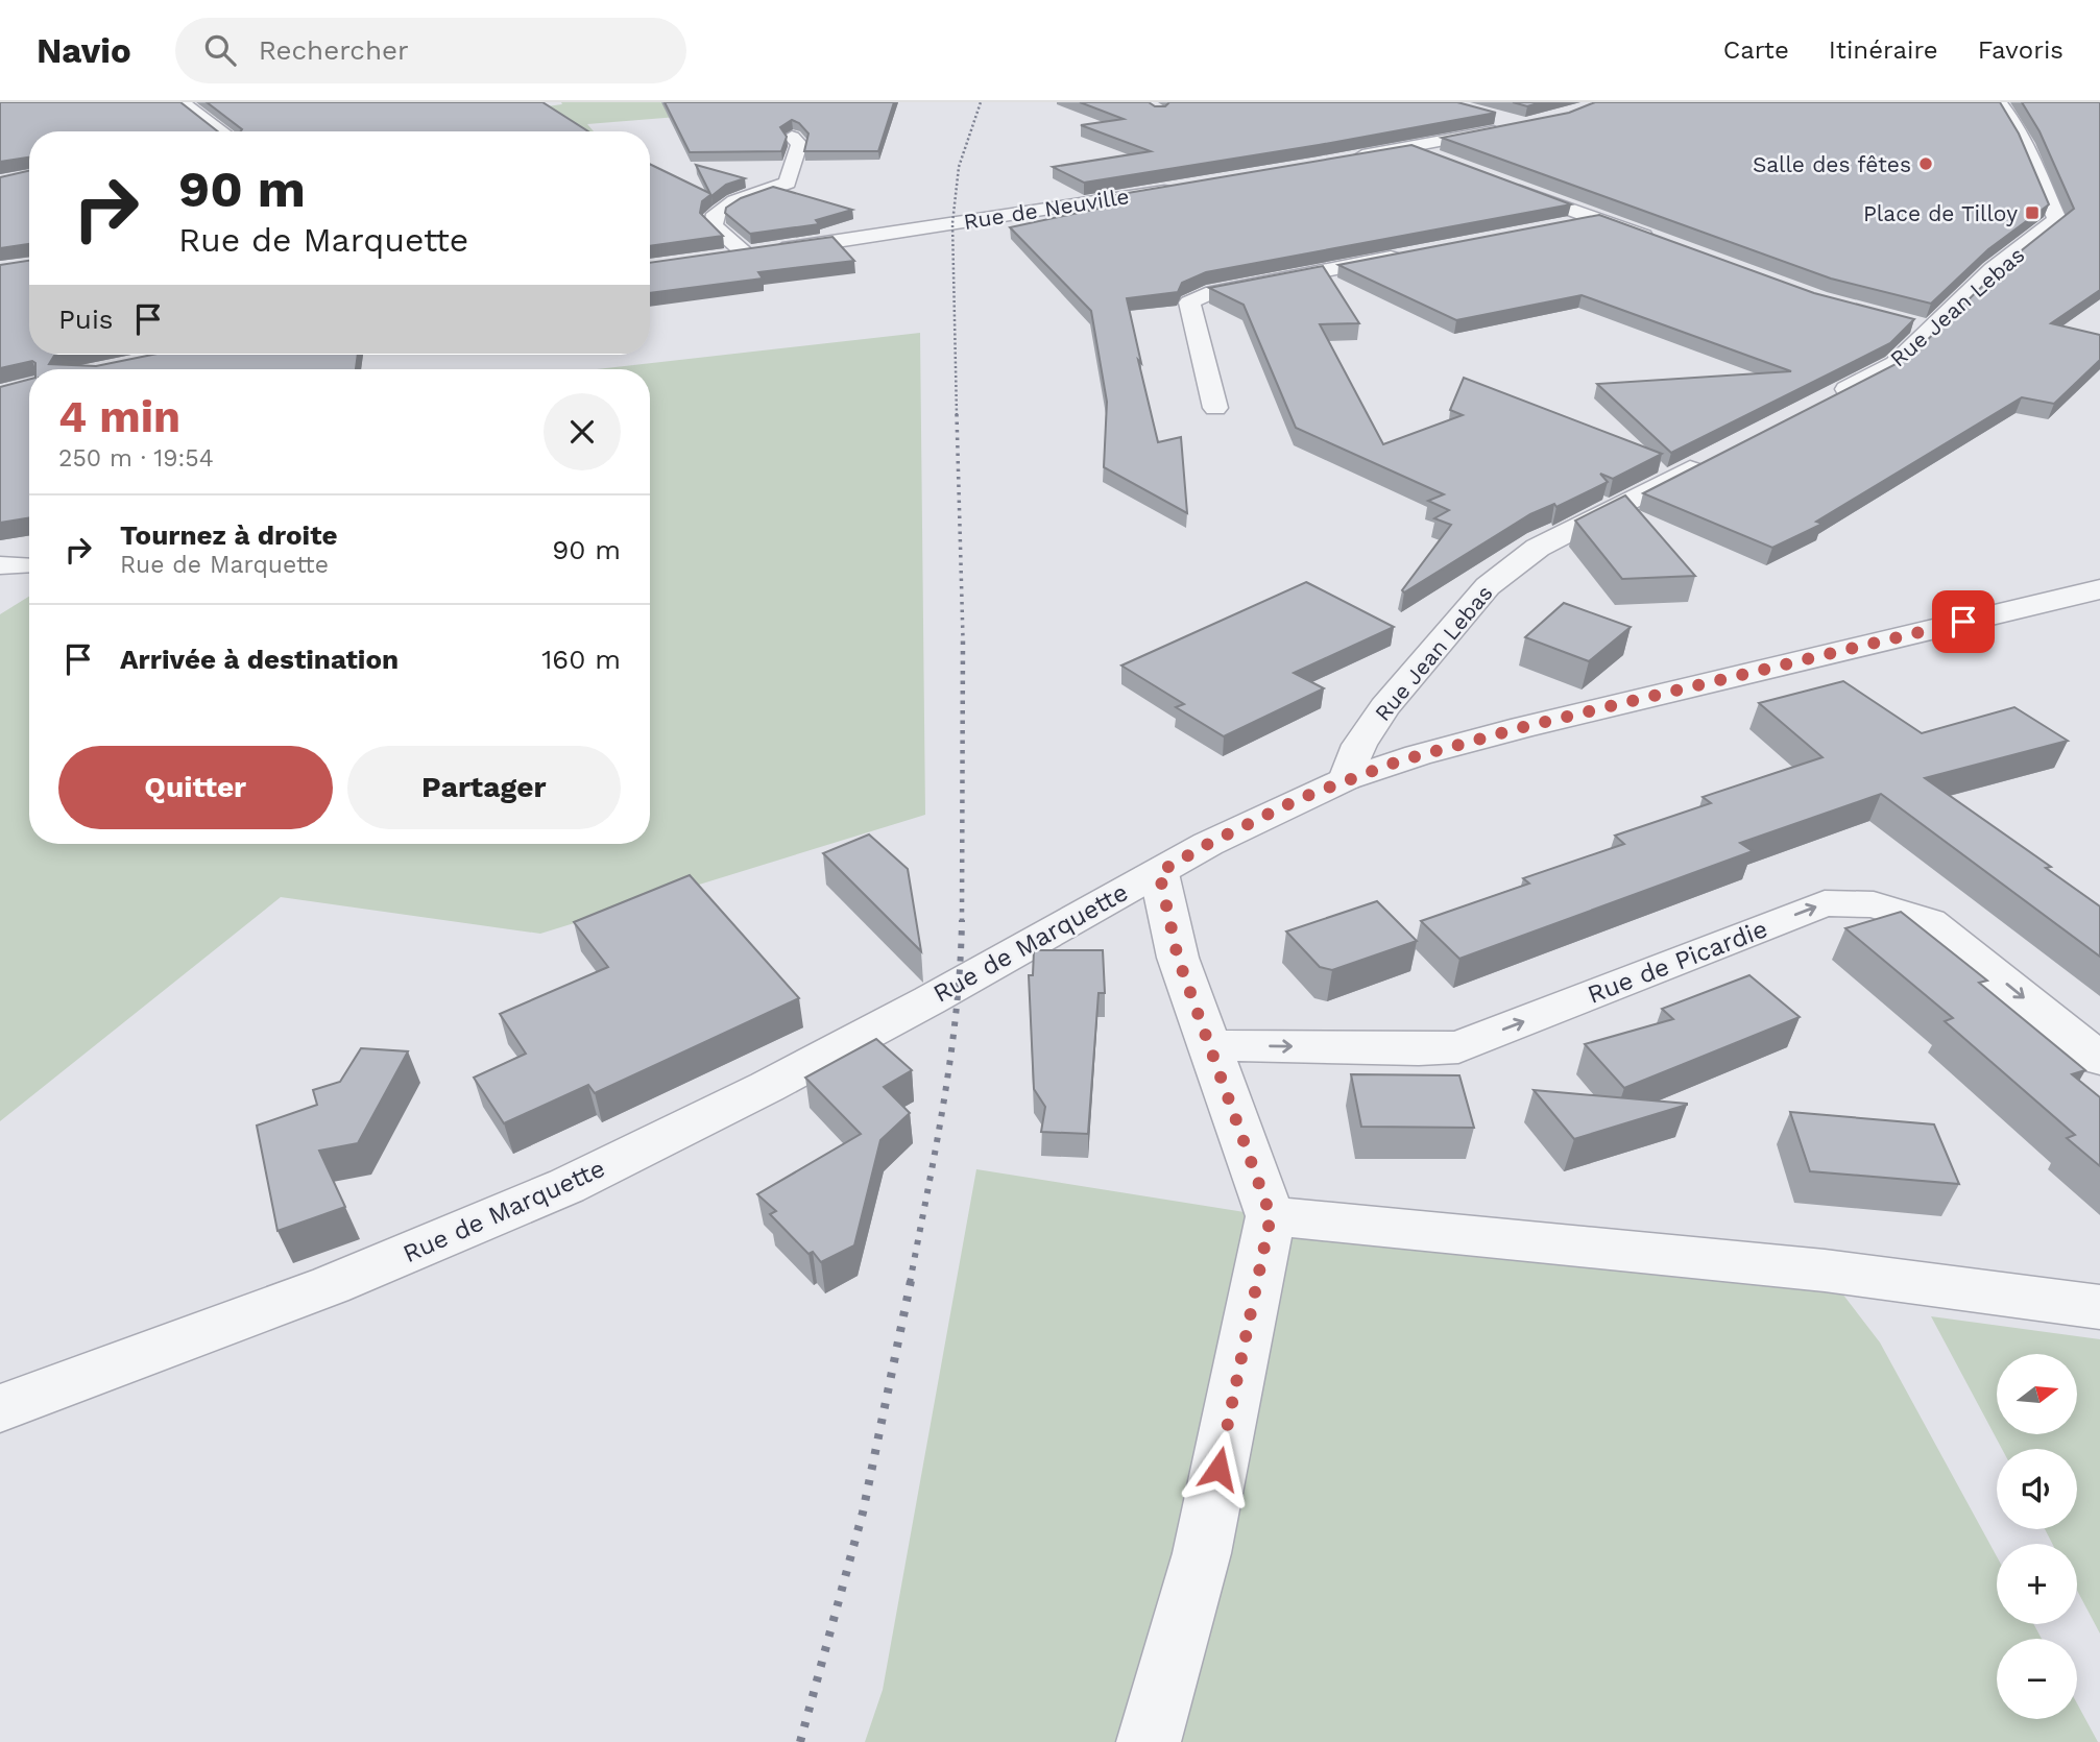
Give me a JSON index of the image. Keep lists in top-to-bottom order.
{
  "streets": {
    "street": [
      "Rue de Neuville",
      "Rue Jean Lebas",
      "Rue de Marquette",
      "Rue de Picardie"
    ]
  },
  "crossings": [
    ["Rue Jean Lebas", "Rue de Marquette"]
  ],
  "places": {
    "other": ["Salle des fêtes"],
    "transit": ["Place de Tilloy"]
  },
  "north": "right",
  "page": {
    "header": "Navio",
    "search": "Rechercher",
    "nav": ["Carte", "Itinéraire", "Favoris"],
    "turn": ["90 m", "Rue de Marquette"],
    "then": "Puis",
    "heading": ["4 min", "250 m · 19:54"],
    "list": [
      {
        "name": "Tournez à droite",
        "note": "Rue de Marquette",
        "value": "90 m"
      },
      {
        "name": "Arrivée à destination",
        "value": "160 m"
      }
    ],
    "buttons": ["Quitter", "Partager"],
    "map_buttons": ["+", "−"]
  }
}
